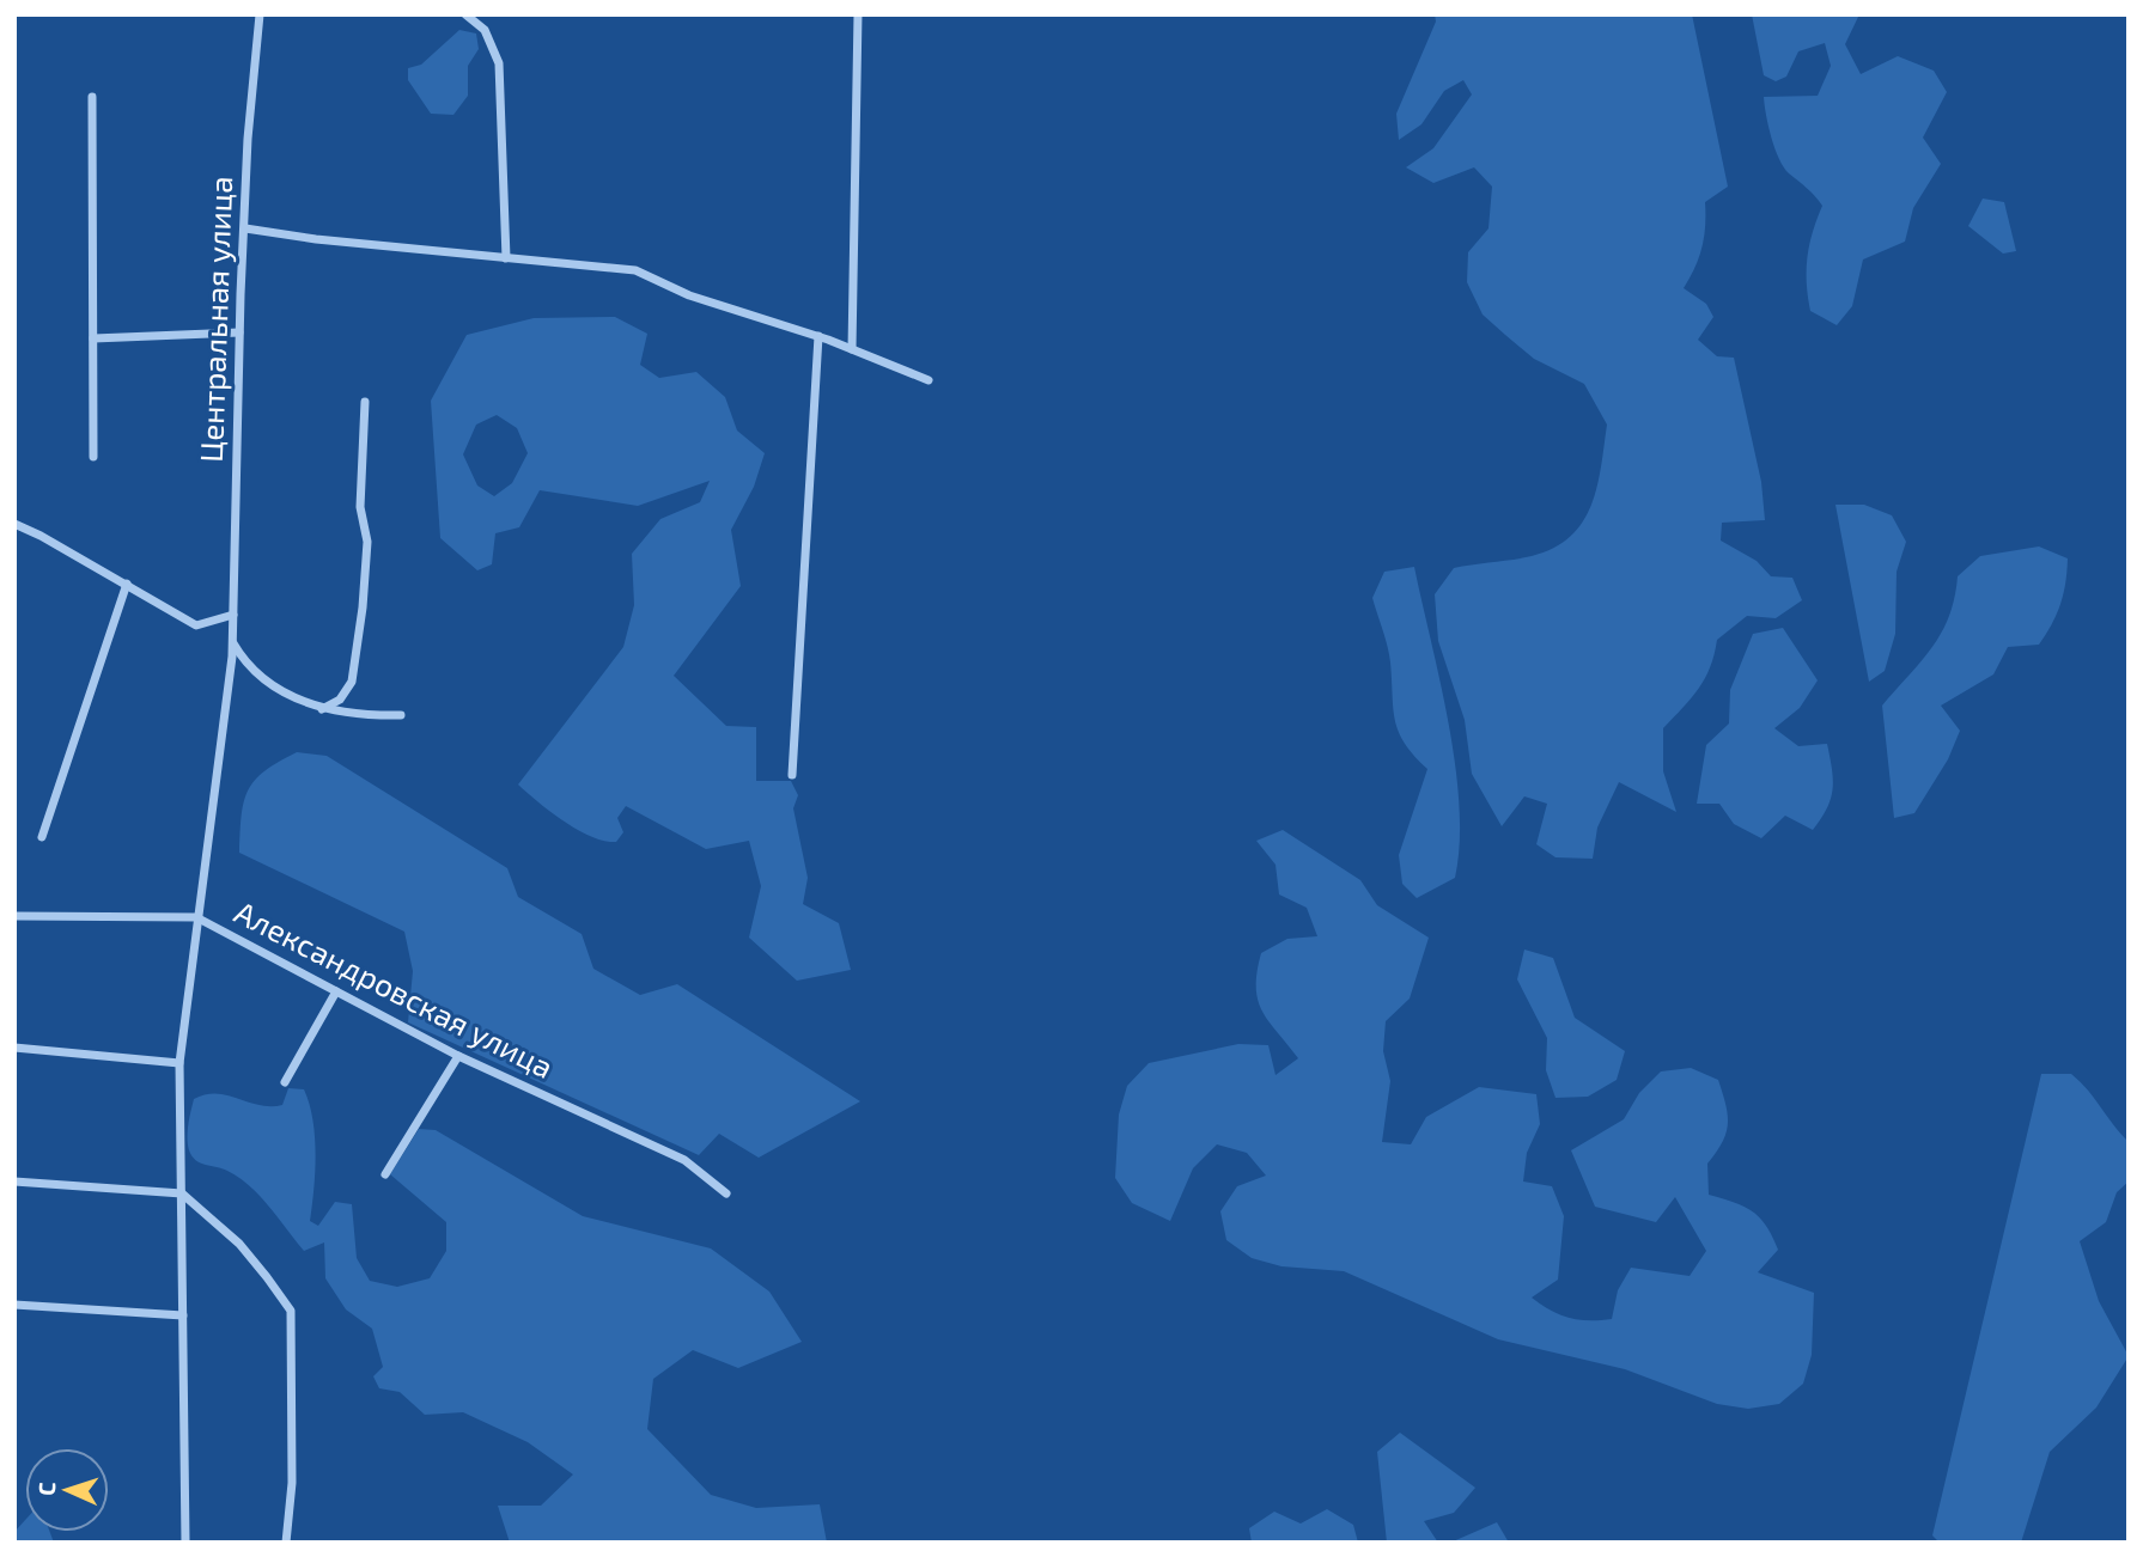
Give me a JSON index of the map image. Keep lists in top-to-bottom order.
{
  "streets": {
    "street": ["Центральная улица", "Александровская улица"]
  },
  "crossings": [
    ["Центральная улица", "Александровская улица"]
  ],
  "north": "left"
}
